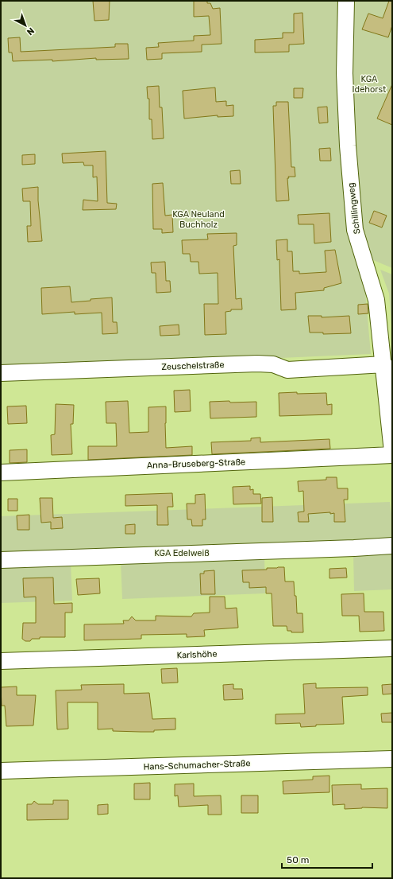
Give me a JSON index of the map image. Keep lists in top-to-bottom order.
{
  "streets": {
    "street": [
      "Schillingweg",
      "Zeuschelstraße",
      "Anna-Bruseberg-Straße",
      "Karlshöhe",
      "Hans-Schumacher-Straße"
    ]
  },
  "crossings": [
    ["Schillingweg", "Zeuschelstraße"]
  ],
  "parks": ["KGA Idehorst", "KGA Neuland Buchholz", "KGA Edelweiß"],
  "scale_bar": "50 m",
  "north": "bottom right"
}
